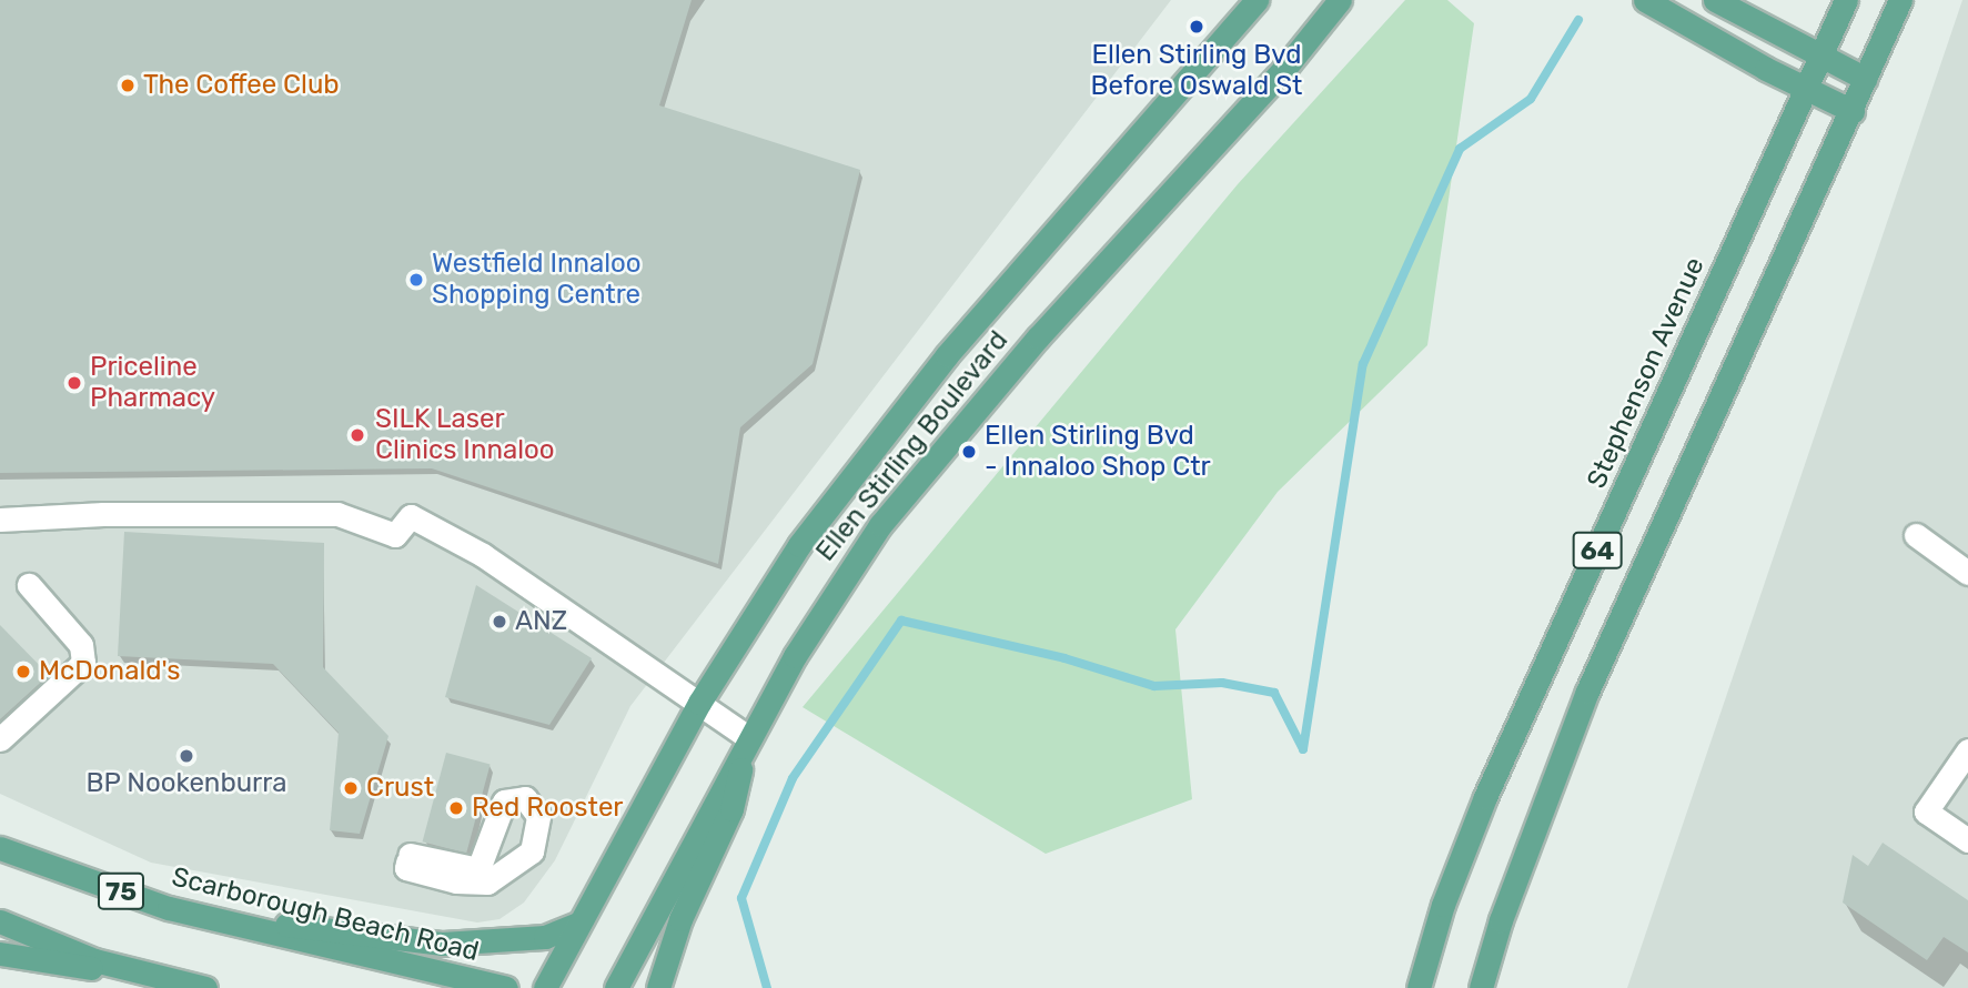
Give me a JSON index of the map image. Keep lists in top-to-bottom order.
{
  "streets": {
    "main road": [
      "Stephenson Avenue",
      "Ellen Stirling Boulevard",
      "64",
      "75",
      "Scarborough Beach Road"
    ]
  },
  "places": [
    "Ellen Stirling Bvd Before Oswald St",
    "The Coffee Club",
    "Westfield Innaloo Shopping Centre",
    "Priceline Pharmacy",
    "SILK Laser Clinics Innaloo",
    "Ellen Stirling Bvd - Innaloo Shop Ctr",
    "ANZ",
    "McDonald's",
    "BP Nookenburra",
    "Crust",
    "Red Rooster"
  ]
}
